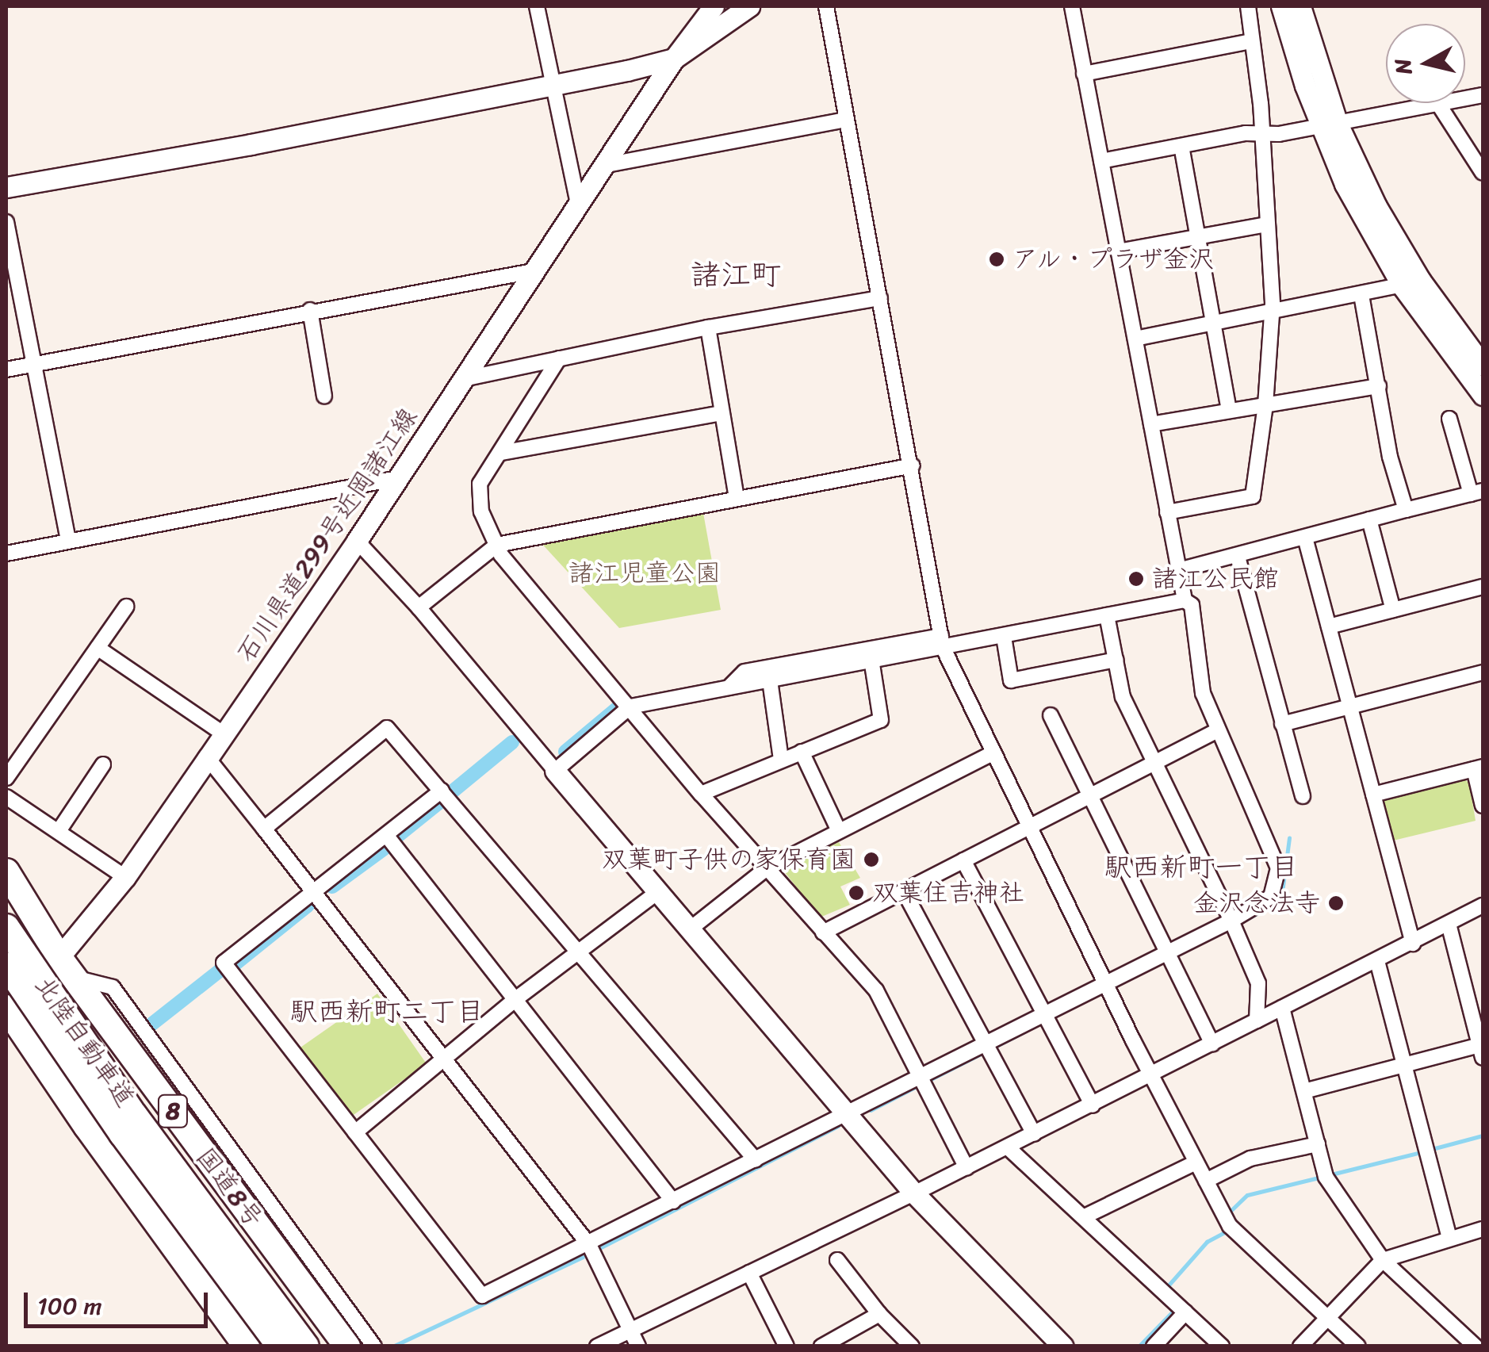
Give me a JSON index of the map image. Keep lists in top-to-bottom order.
{
  "streets": {
    "highway": ["北陸自動車道", "8", "国道8号"],
    "street": ["石川県道299号近岡諸江線"]
  },
  "crossings": [
    ["石川県道299号近岡諸江線", "国道8号"]
  ],
  "districts": ["諸江町", "駅西新町一丁目", "駅西新町二丁目"],
  "parks": ["諸江児童公園"],
  "places": [
    "アル・プラザ金沢",
    "諸江公民館",
    "双葉町子供の家保育園",
    "双葉住吉神社",
    "金沢念法寺"
  ],
  "scale_bar": "100 m",
  "north": "left"
}
